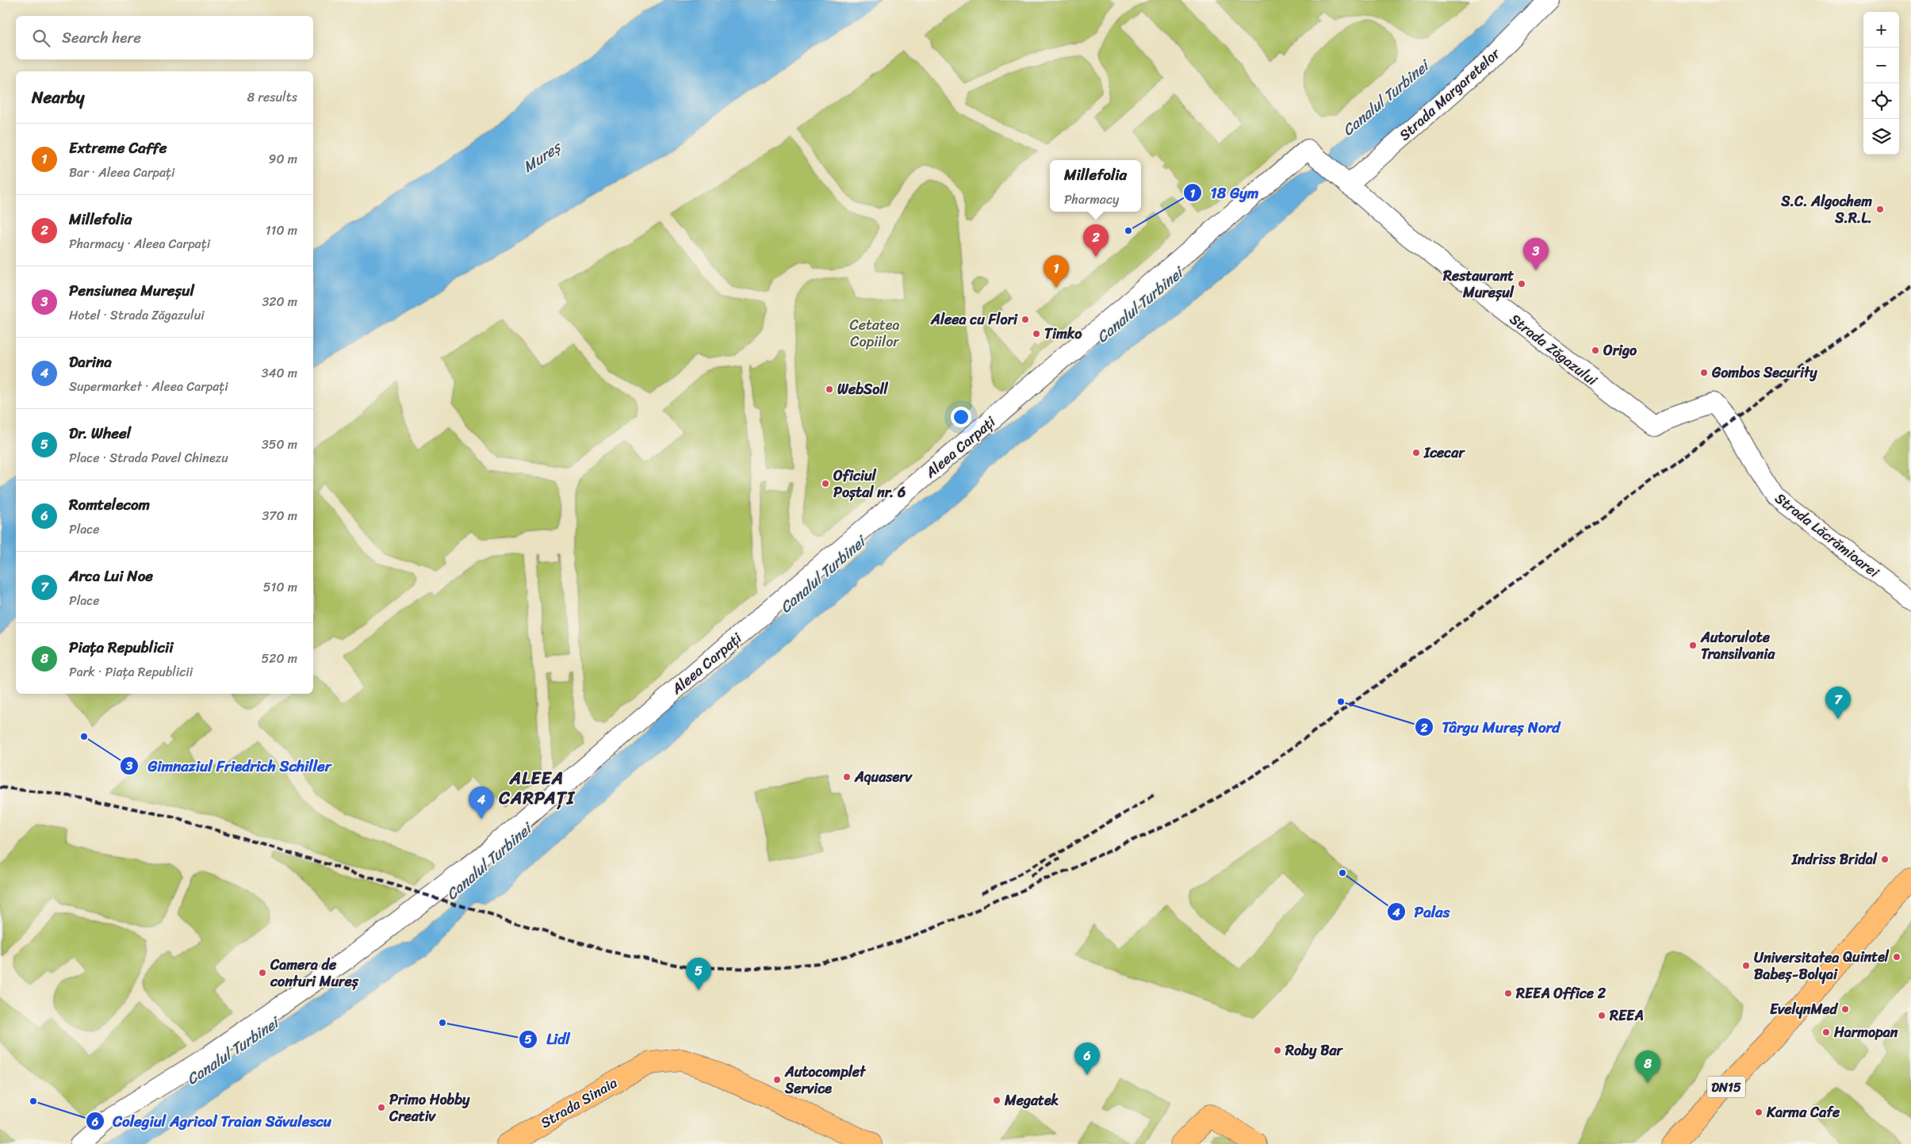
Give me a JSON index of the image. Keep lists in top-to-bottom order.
{
  "streets": {
    "main road": ["DN15", "Strada Sinaia"],
    "street": [
      "Strada Margaretelor",
      "Strada Zăgazului",
      "Aleea Carpați",
      "Strada Lăcrămioarei"
    ]
  },
  "crossings": [
    ["Strada Margaretelor", "Strada Zăgazului"],
    ["Strada Zăgazului", "Aleea Carpați"],
    ["Strada Zăgazului", "Strada Lăcrămioarei"]
  ],
  "districts": ["ALEEA CARPAȚI"],
  "water": ["Canalul Turbinei", "Mureș"],
  "parks": ["Cetatea Copiilor"],
  "places": [
    "S.C. Algochem S.R.L.",
    "18 Gym",
    "Restaurant Mureșul",
    "Aleea cu Flori",
    "Timko",
    "Origo",
    "Gombos Security",
    "WebSoll",
    "Icecar",
    "Oficiul Poștal nr. 6",
    "Autorulote Transilvania",
    "Târgu Mureș Nord",
    "Gimnaziul Friedrich Schiller",
    "Aquaserv",
    "Indriss Bridal",
    "Palas",
    "Quintel",
    "Universitatea Babeș-Bolyai",
    "Camera de conturi Mureș",
    "REEA Office 2",
    "EvelynMed",
    "REEA",
    "Lidl",
    "Harmopan",
    "Roby Bar",
    "Autocomplet Service",
    "Megatek",
    "Colegiul Agricol Traian Săvulescu",
    "Primo Hobby Creativ",
    "Karma Cafe"
  ],
  "page": {
    "map_buttons": ["+", "−"],
    "search": "Search here",
    "heading": ["Nearby", "8 results"],
    "list": [
      {
        "mark": "1",
        "name": "Extreme Caffe",
        "note": "Bar · Aleea Carpați",
        "value": "90 m"
      },
      {
        "mark": "2",
        "name": "Millefolia",
        "note": "Pharmacy · Aleea Carpați",
        "value": "110 m"
      },
      {
        "mark": "3",
        "name": "Pensiunea Mureșul",
        "note": "Hotel · Strada Zăgazului",
        "value": "320 m"
      },
      {
        "mark": "4",
        "name": "Darina",
        "note": "Supermarket · Aleea Carpați",
        "value": "340 m"
      },
      {
        "mark": "5",
        "name": "Dr. Wheel",
        "note": "Place · Strada Pavel Chinezu",
        "value": "350 m"
      },
      {
        "mark": "6",
        "name": "Romtelecom",
        "note": "Place",
        "value": "370 m"
      },
      {
        "mark": "7",
        "name": "Arca Lui Noe",
        "note": "Place",
        "value": "510 m"
      },
      {
        "mark": "8",
        "name": "Piața Republicii",
        "note": "Park · Piața Republicii",
        "value": "520 m"
      }
    ],
    "popup": ["Millefolia", "Pharmacy"],
    "pins": [
      "2",
      "3",
      "1",
      "7",
      "4",
      "5",
      "6",
      "8"
    ]
  }
}
